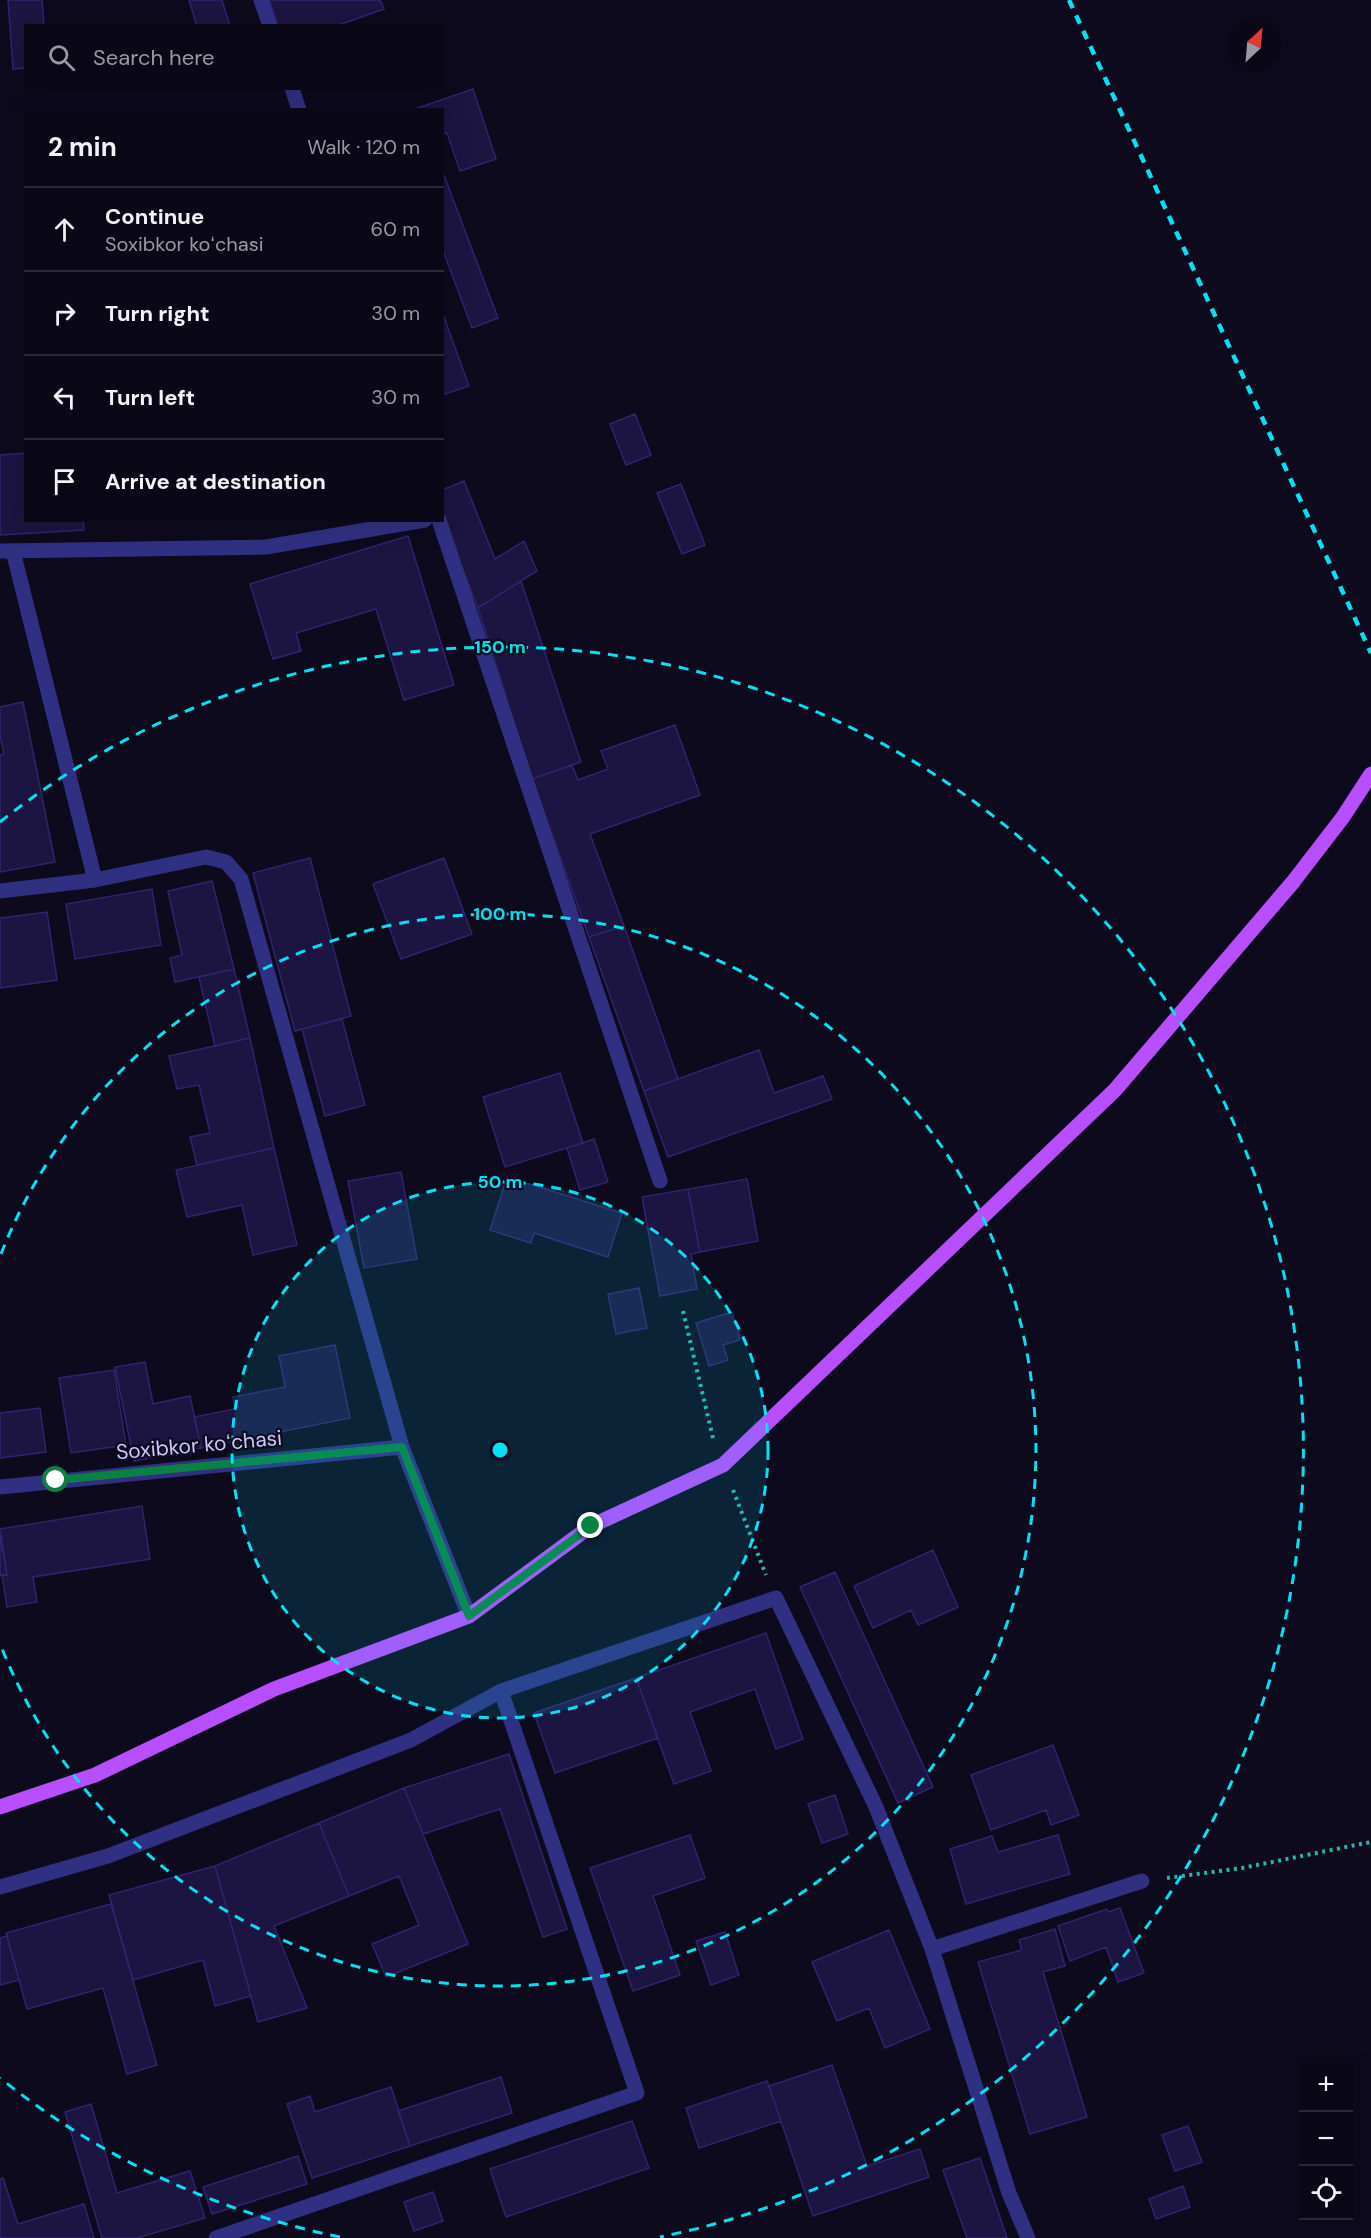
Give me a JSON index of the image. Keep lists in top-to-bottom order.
{
  "streets": {
    "street": ["Soxibkor koʻchasi"]
  },
  "north": "top right",
  "page": {
    "search": "Search here",
    "heading": ["2 min", "Walk · 120 m"],
    "list": [
      ["Continue", "Soxibkor koʻchasi", "60 m"],
      ["Turn right", "30 m"],
      ["Turn left", "30 m"],
      "Arrive at destination"
    ],
    "map_buttons": ["+", "−"]
  },
  "rings": ["150 m", "100 m", "50 m"]
}
